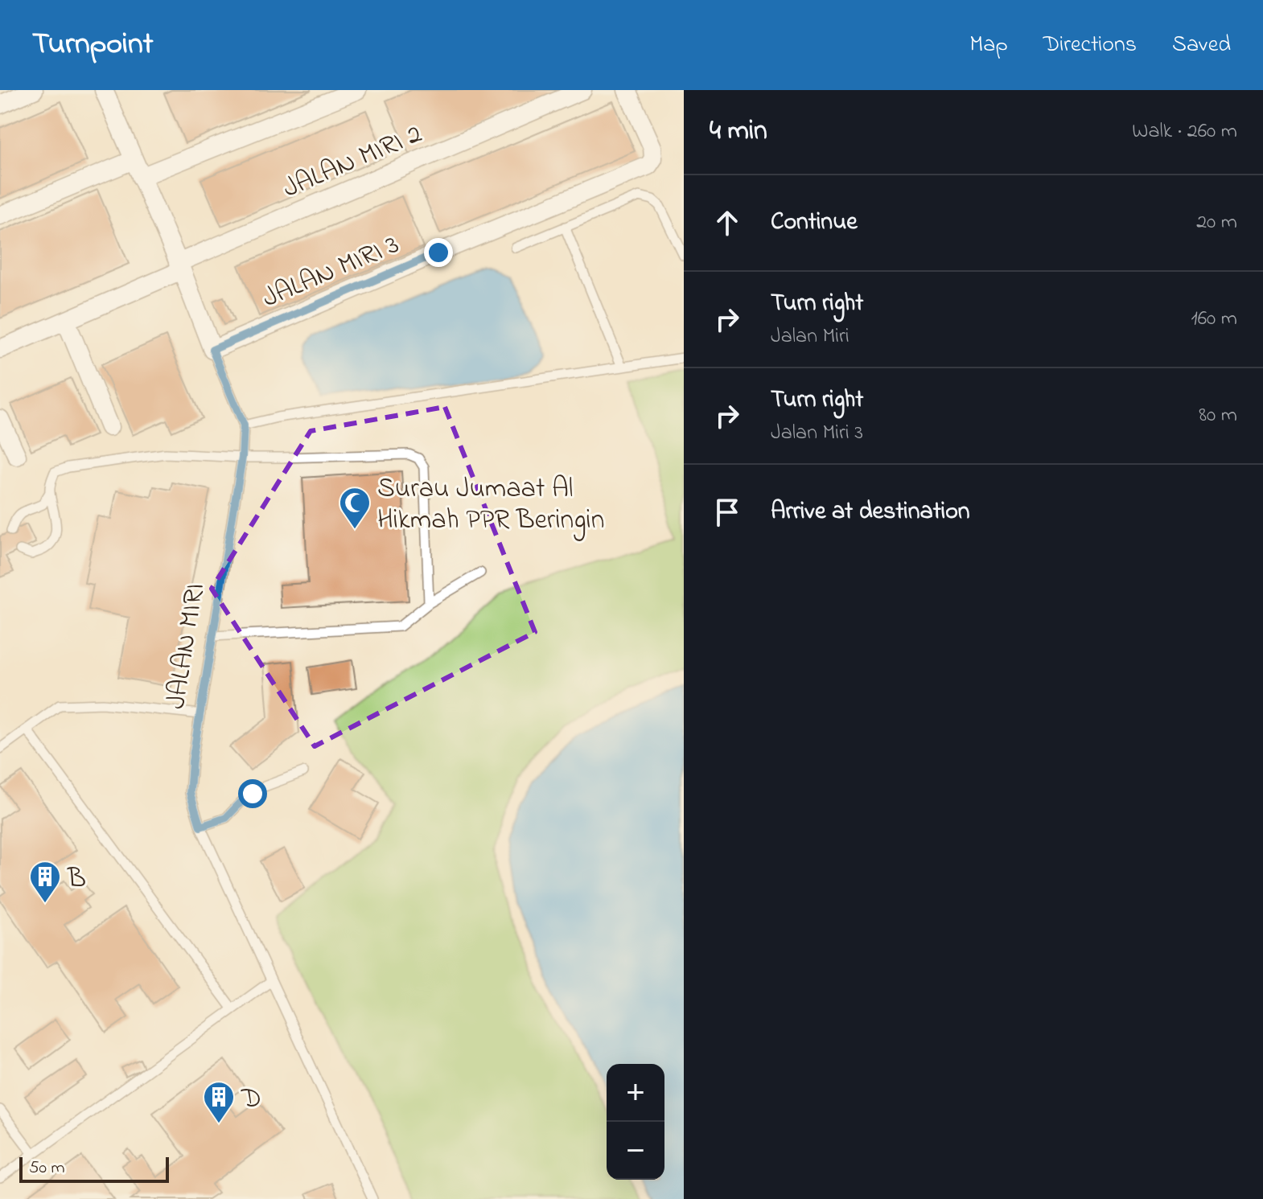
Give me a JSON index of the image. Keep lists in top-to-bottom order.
{
  "streets": {
    "street": ["JALAN MIRI 2", "JALAN MIRI 3", "JALAN MIRI"]
  },
  "crossings": [
    ["JALAN MIRI 2", "JALAN MIRI"],
    ["JALAN MIRI 3", "JALAN MIRI"]
  ],
  "places": {
    "mosque": ["Surau Jumaat Al Hikmah PPR Beringin"],
    "building": ["B", "D"]
  },
  "scale_bar": "50 m",
  "page": {
    "header": "Turnpoint",
    "nav": ["Map", "Directions", "Saved"],
    "heading": ["4 min", "Walk · 260 m"],
    "list": [
      ["Continue", "20 m"],
      ["Turn right", "Jalan Miri", "160 m"],
      ["Turn right", "Jalan Miri 3", "80 m"],
      "Arrive at destination"
    ],
    "map_buttons": ["+", "−"],
    "scale": "50 m"
  }
}
